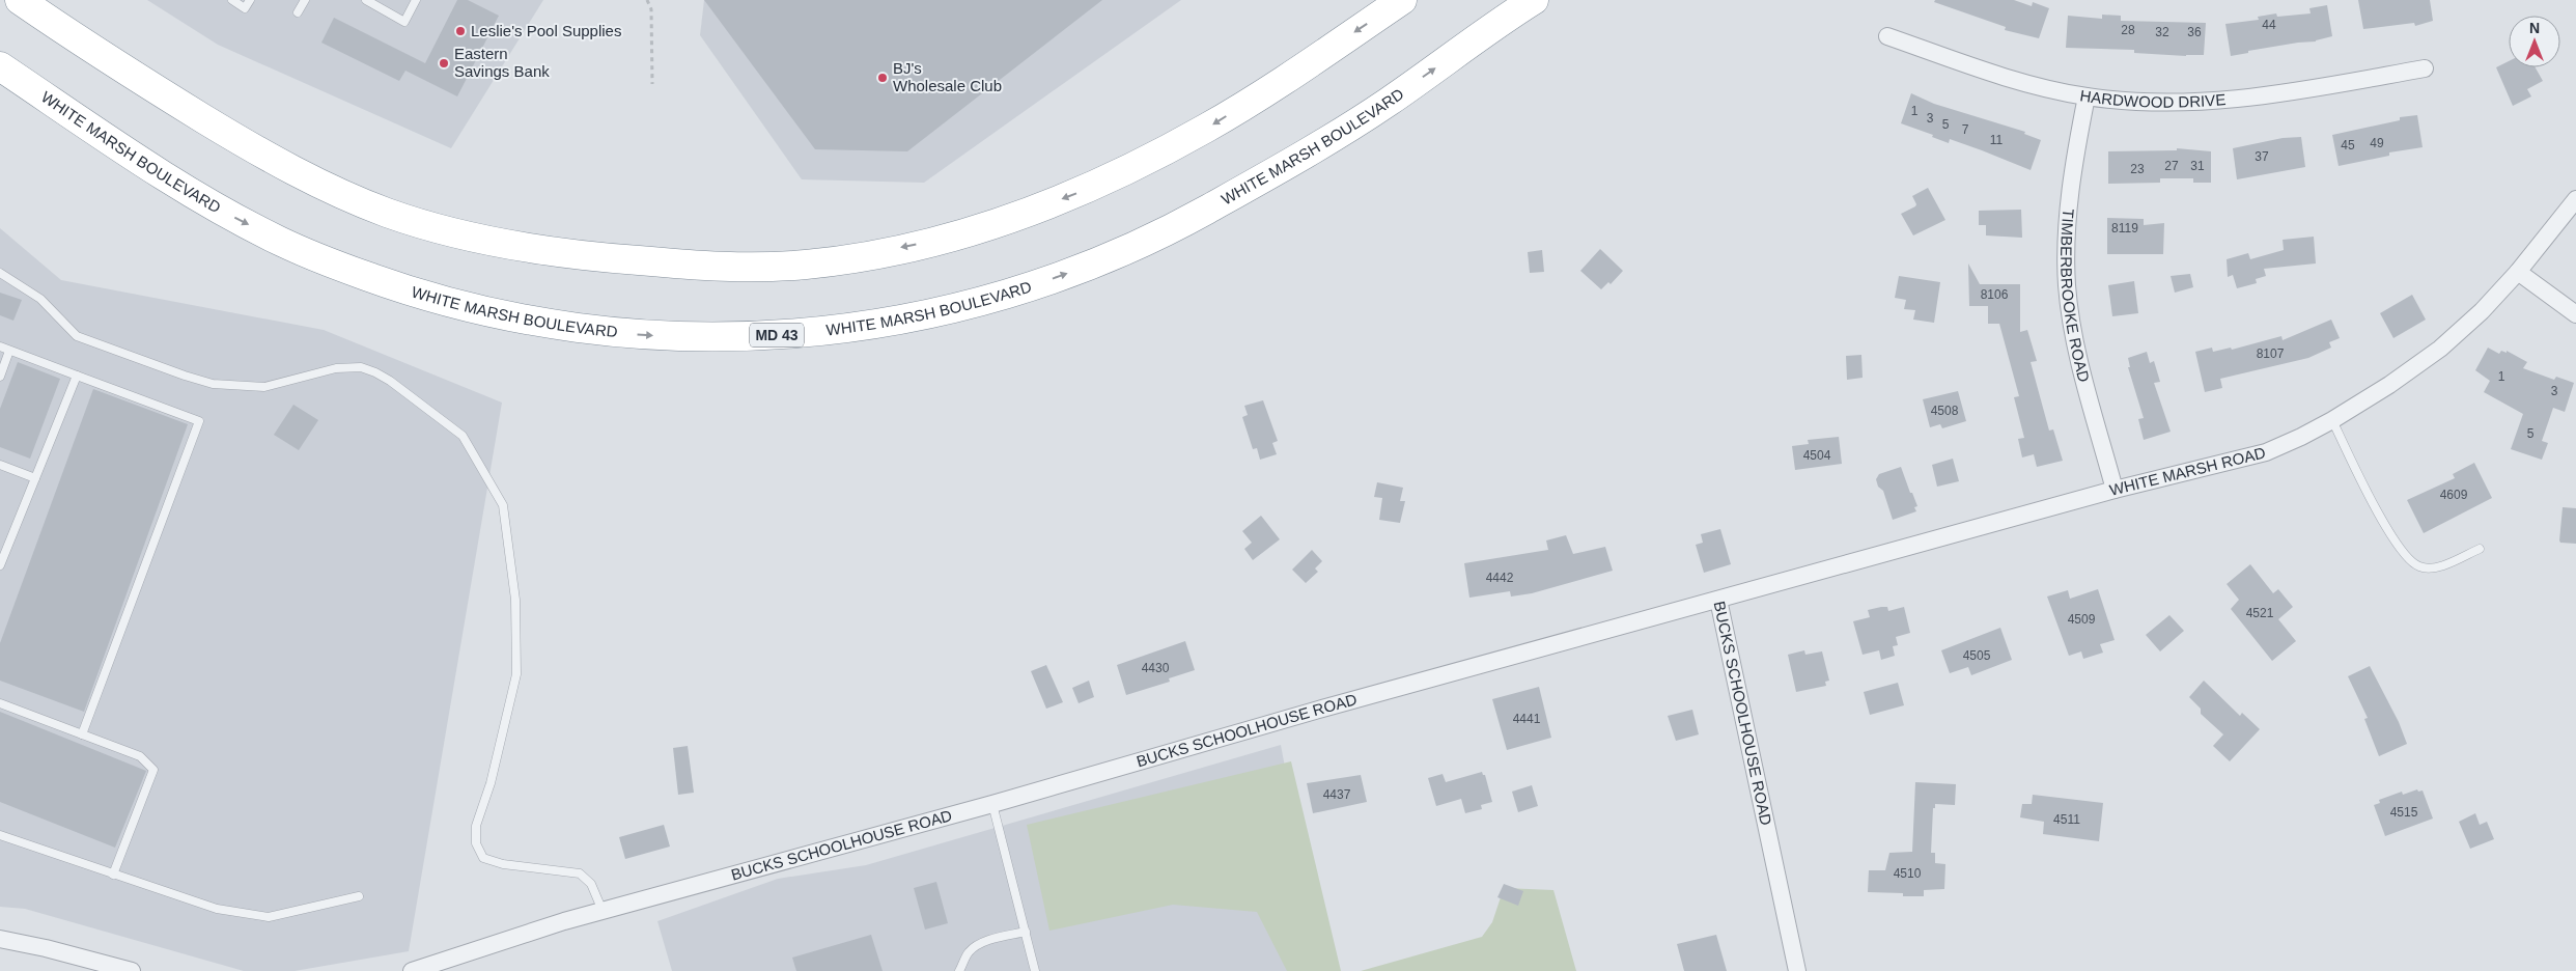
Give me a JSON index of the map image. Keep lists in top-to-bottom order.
{
  "streets": {
    "highway": ["WHITE MARSH BOULEVARD", "MD 43"],
    "street": [
      "HARDWOOD DRIVE",
      "TIMBERBROOKE ROAD",
      "WHITE MARSH ROAD",
      "BUCKS SCHOOLHOUSE ROAD"
    ]
  },
  "crossings": [
    ["HARDWOOD DRIVE", "TIMBERBROOKE ROAD"],
    ["TIMBERBROOKE ROAD", "WHITE MARSH ROAD"],
    ["WHITE MARSH ROAD", "BUCKS SCHOOLHOUSE ROAD"]
  ],
  "places": ["Leslie's Pool Supplies", "Eastern Savings Bank", "BJ's Wholesale Club"],
  "house_numbers": [
    "44",
    "28",
    "32",
    "36",
    "1",
    "3",
    "5",
    "7",
    "11",
    "49",
    "45",
    "37",
    "27",
    "31",
    "23",
    "8119",
    "8106",
    "8107",
    "1",
    "3",
    "4508",
    "5",
    "4504",
    "4609",
    "4442",
    "4521",
    "4509",
    "4505",
    "4430",
    "4441",
    "4437",
    "4515",
    "4511",
    "4510"
  ],
  "north": "top"
}
